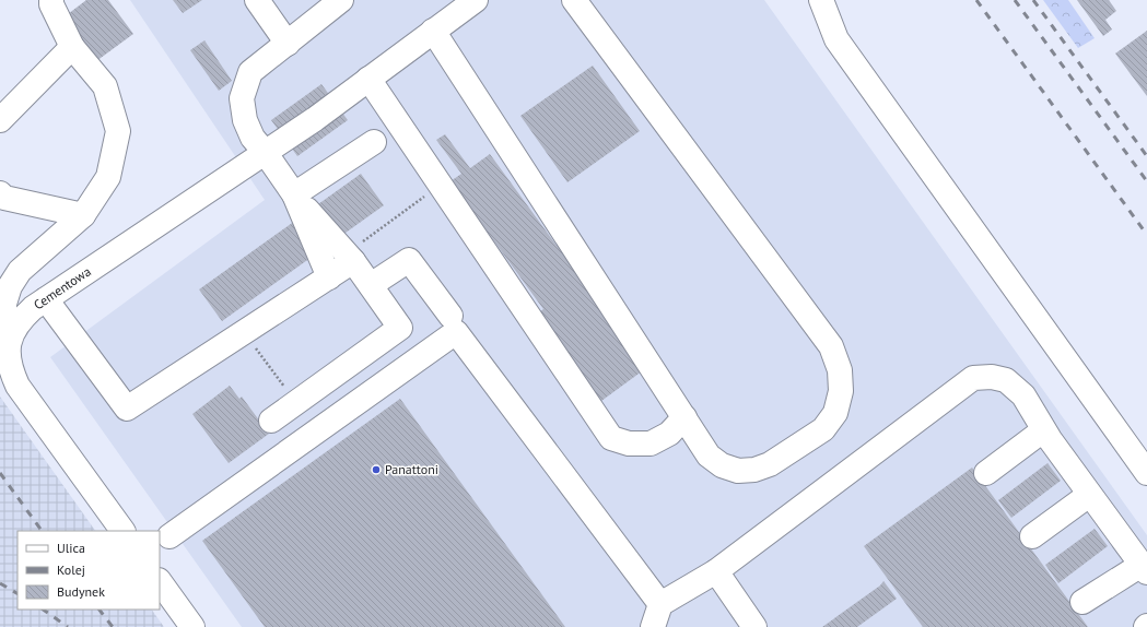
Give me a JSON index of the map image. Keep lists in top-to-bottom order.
{
  "streets": {
    "lane": ["Cementowa"]
  },
  "places": ["Panattoni"],
  "legend": ["Ulica", "Kolej", "Budynek"]
}
